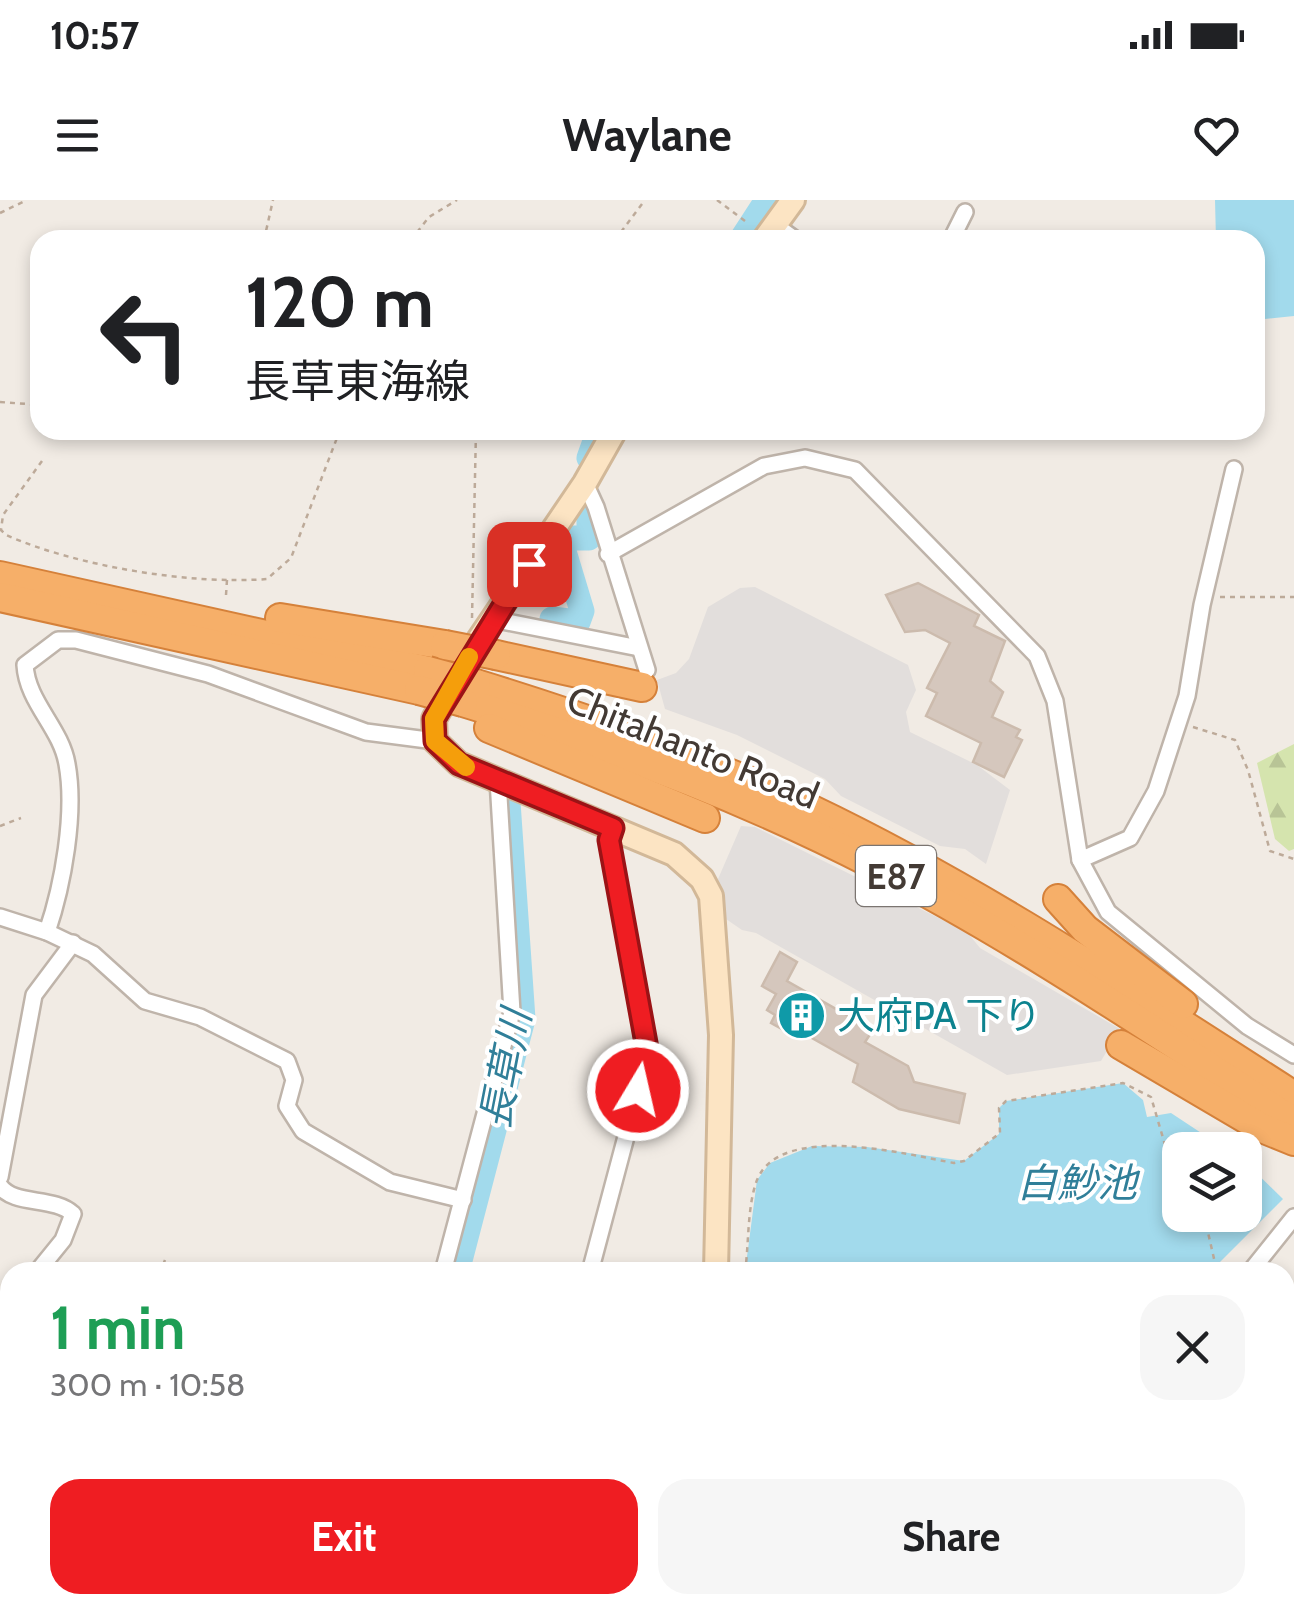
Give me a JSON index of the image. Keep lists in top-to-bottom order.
{
  "streets": {
    "highway": ["Chitahanto Road", "E87"]
  },
  "water": ["長草川", "白魦池"],
  "places": {
    "building": ["大府PA 下り"]
  },
  "page": {
    "status": "10:57",
    "header": "Waylane",
    "turn": ["120 m", "長草東海線"],
    "heading": ["1 min", "300 m · 10:58"],
    "buttons": ["Exit", "Share"]
  }
}
